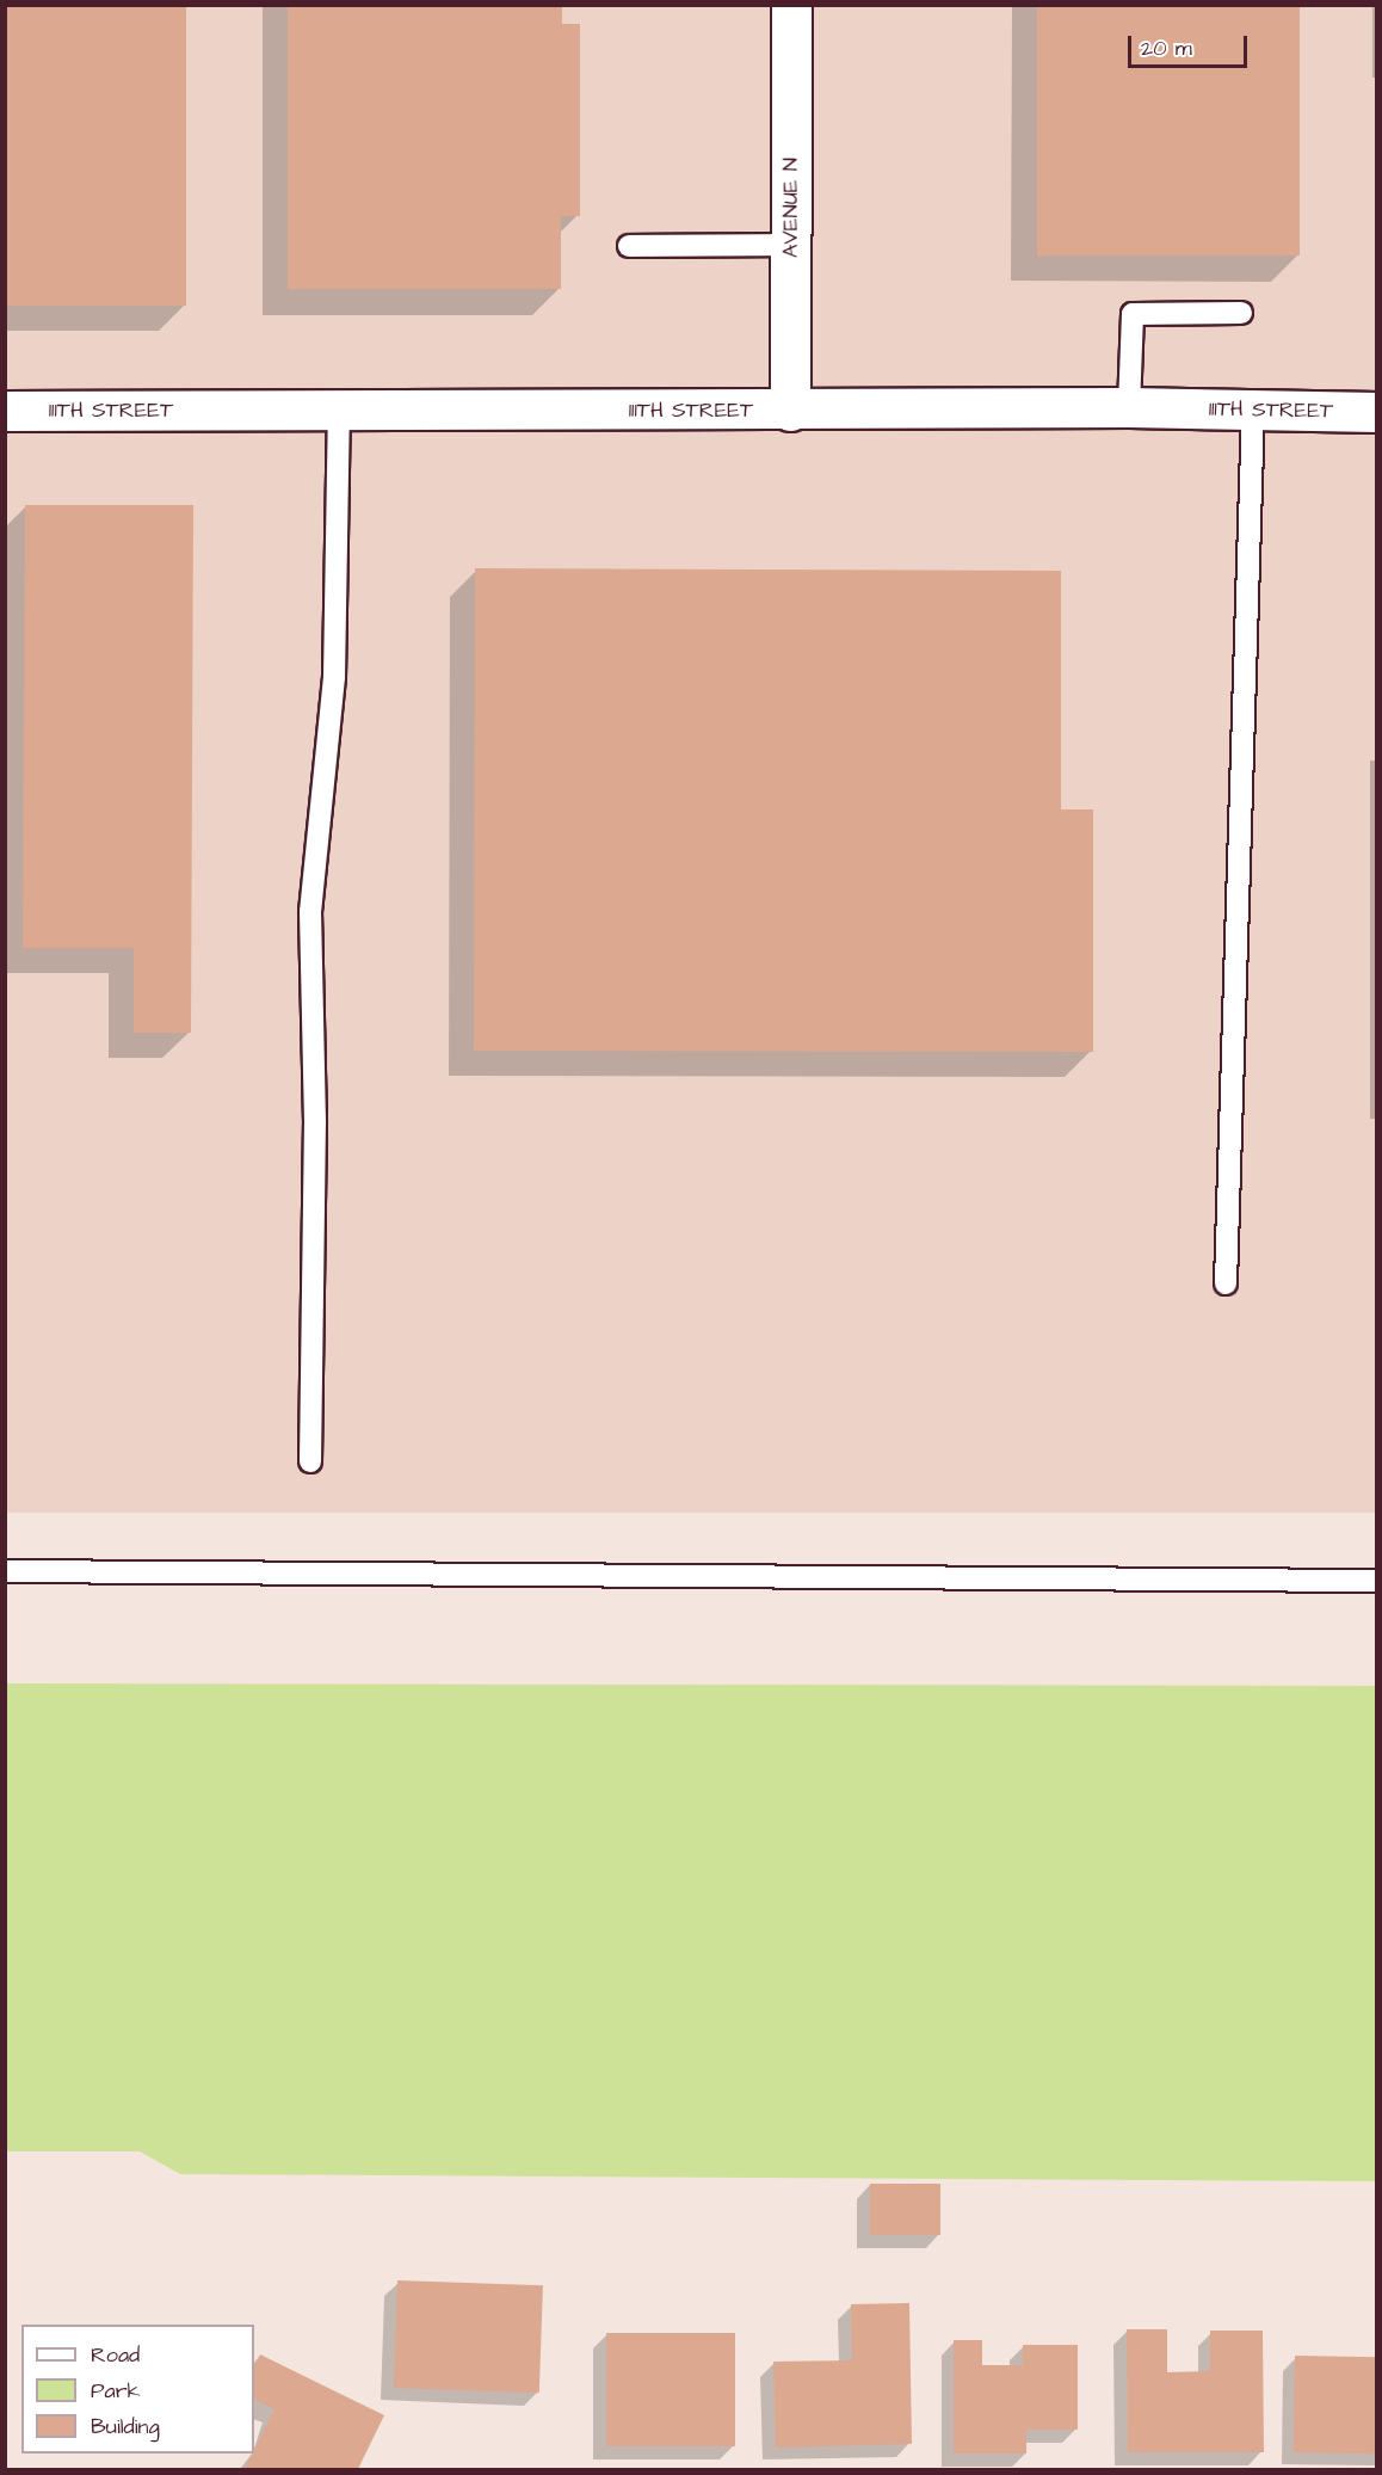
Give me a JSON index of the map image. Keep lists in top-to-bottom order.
{
  "streets": {
    "street": ["AVENUE N", "111TH STREET"]
  },
  "crossings": [
    ["AVENUE N", "111TH STREET"]
  ],
  "legend": ["Road", "Park", "Building"],
  "scale_bar": "20 m"
}
